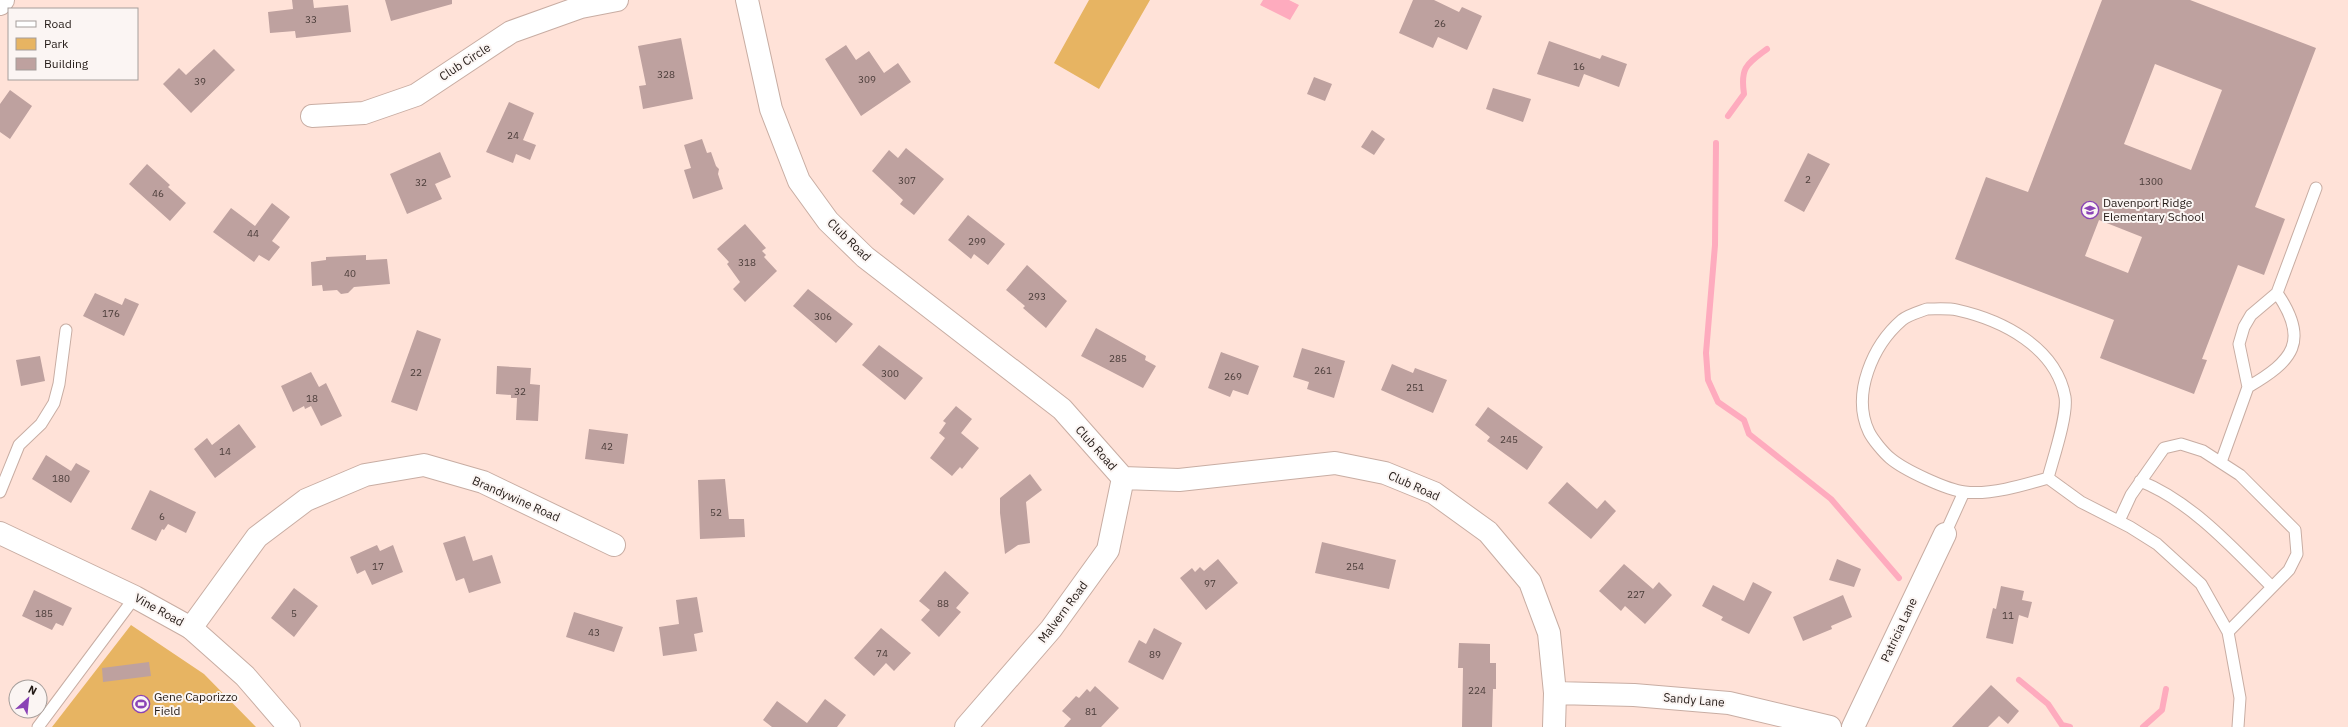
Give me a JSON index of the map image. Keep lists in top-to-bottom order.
{
  "streets": {
    "street": [
      "Club Circle",
      "Club Road",
      "Brandywine Road",
      "Vine Road",
      "Malvern Road",
      "Patricia Lane",
      "Sandy Lane"
    ]
  },
  "crossings": [
    ["Club Road", "Malvern Road"],
    ["Club Road", "Sandy Lane"],
    ["Brandywine Road", "Vine Road"]
  ],
  "places": {
    "school or university": ["Davenport Ridge Elementary School"],
    "sports": ["Gene Caporizzo Field"]
  },
  "house_numbers": [
    "33",
    "26",
    "16",
    "328",
    "309",
    "39",
    "24",
    "2",
    "307",
    "1300",
    "32",
    "46",
    "44",
    "299",
    "318",
    "40",
    "293",
    "176",
    "306",
    "285",
    "261",
    "22",
    "300",
    "269",
    "251",
    "32",
    "18",
    "245",
    "42",
    "14",
    "180",
    "52",
    "6",
    "17",
    "254",
    "97",
    "227",
    "88",
    "185",
    "5",
    "11",
    "43",
    "74",
    "89",
    "224",
    "81"
  ],
  "legend": ["Road", "Park", "Building"],
  "north": "top right"
}
